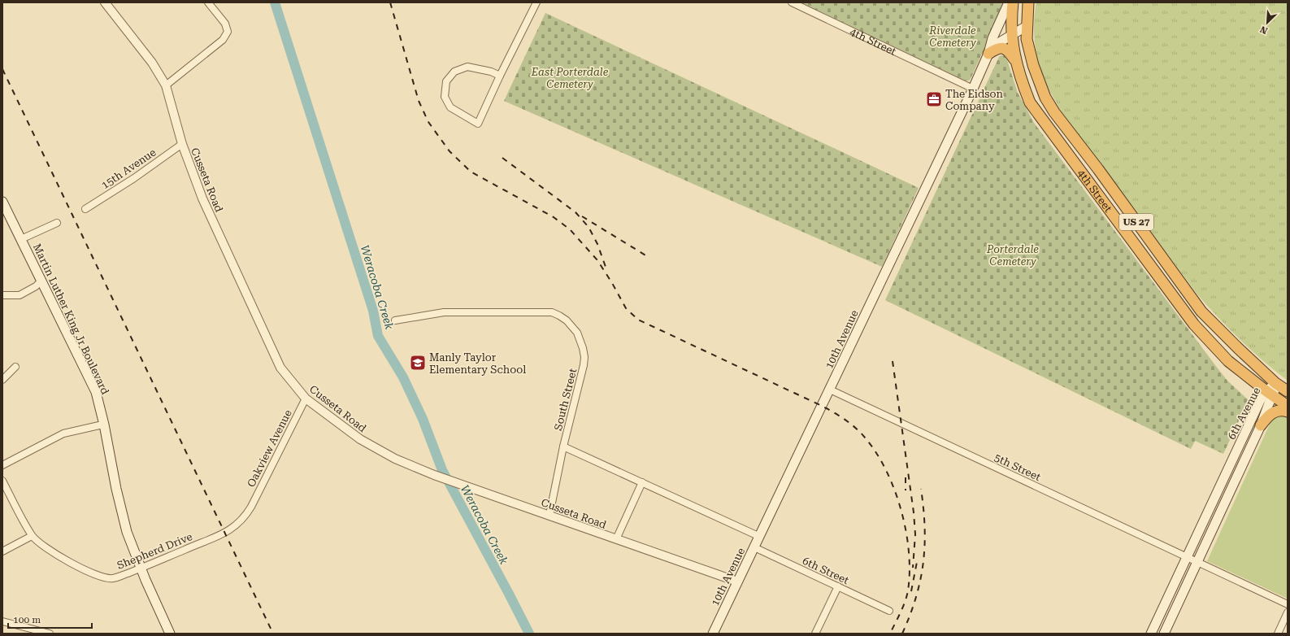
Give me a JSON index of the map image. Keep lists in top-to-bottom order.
{
  "streets": {
    "highway": ["4th Street", "US 27"],
    "main road": ["Martin Luther King Jr Boulevard", "10th Avenue", "6th Avenue"],
    "street": [
      "15th Avenue",
      "Cusseta Road",
      "South Street",
      "Oakview Avenue",
      "5th Street",
      "Shepherd Drive",
      "6th Street"
    ]
  },
  "crossings": [
    ["4th Street", "10th Avenue"],
    ["4th Street", "6th Avenue"],
    ["15th Avenue", "Cusseta Road"],
    ["Cusseta Road", "10th Avenue"],
    ["Cusseta Road", "Oakview Avenue"],
    ["Martin Luther King Jr Boulevard", "Shepherd Drive"],
    ["10th Avenue", "South Street"],
    ["10th Avenue", "5th Street"],
    ["10th Avenue", "6th Street"],
    ["6th Avenue", "5th Street"],
    ["Oakview Avenue", "Shepherd Drive"]
  ],
  "water": ["Weracoba Creek"],
  "parks": ["Riverdale Cemetery", "East Porterdale Cemetery", "Porterdale Cemetery"],
  "places": {
    "office": ["The Eidson Company"],
    "school or university": ["Manly Taylor Elementary School"]
  },
  "scale_bar": "100 m",
  "north": "bottom left"
}
